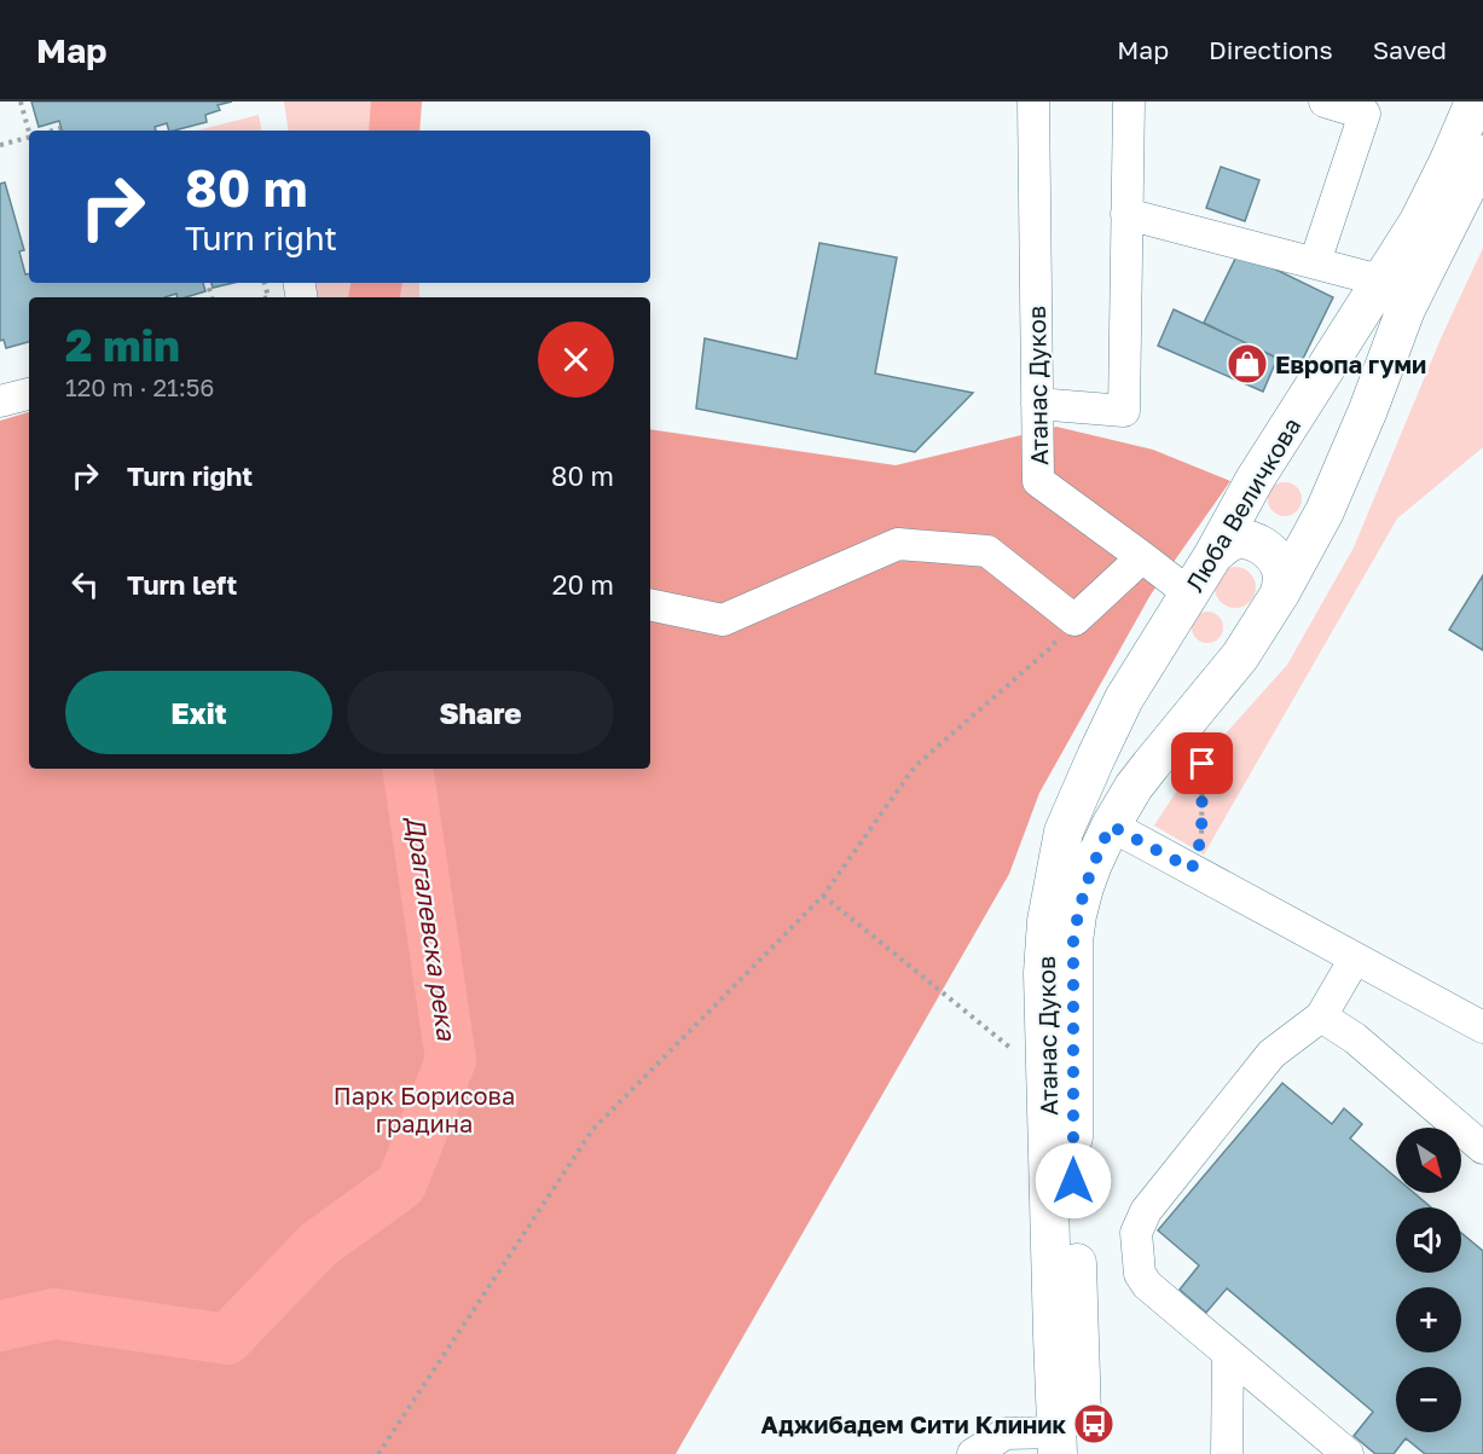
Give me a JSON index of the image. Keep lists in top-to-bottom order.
{
  "streets": {
    "main road": ["Атанас Дуков", "Люба Величкова"]
  },
  "crossings": [
    ["Атанас Дуков", "Люба Величкова"]
  ],
  "water": ["Драгалевска река"],
  "parks": ["Парк Борисова градина"],
  "places": {
    "shop": ["Европа гуми"],
    "bus stop": ["Аджибадем Сити Клиник"]
  },
  "north": "bottom right",
  "page": {
    "header": "Map",
    "nav": ["Map", "Directions", "Saved"],
    "turn": ["80 m", "Turn right"],
    "heading": ["2 min", "120 m · 21:56"],
    "list": [
      {
        "name": "Turn right",
        "value": "80 m"
      },
      {
        "name": "Turn left",
        "value": "20 m"
      }
    ],
    "buttons": ["Exit", "Share"],
    "map_buttons": ["+", "−"]
  }
}
